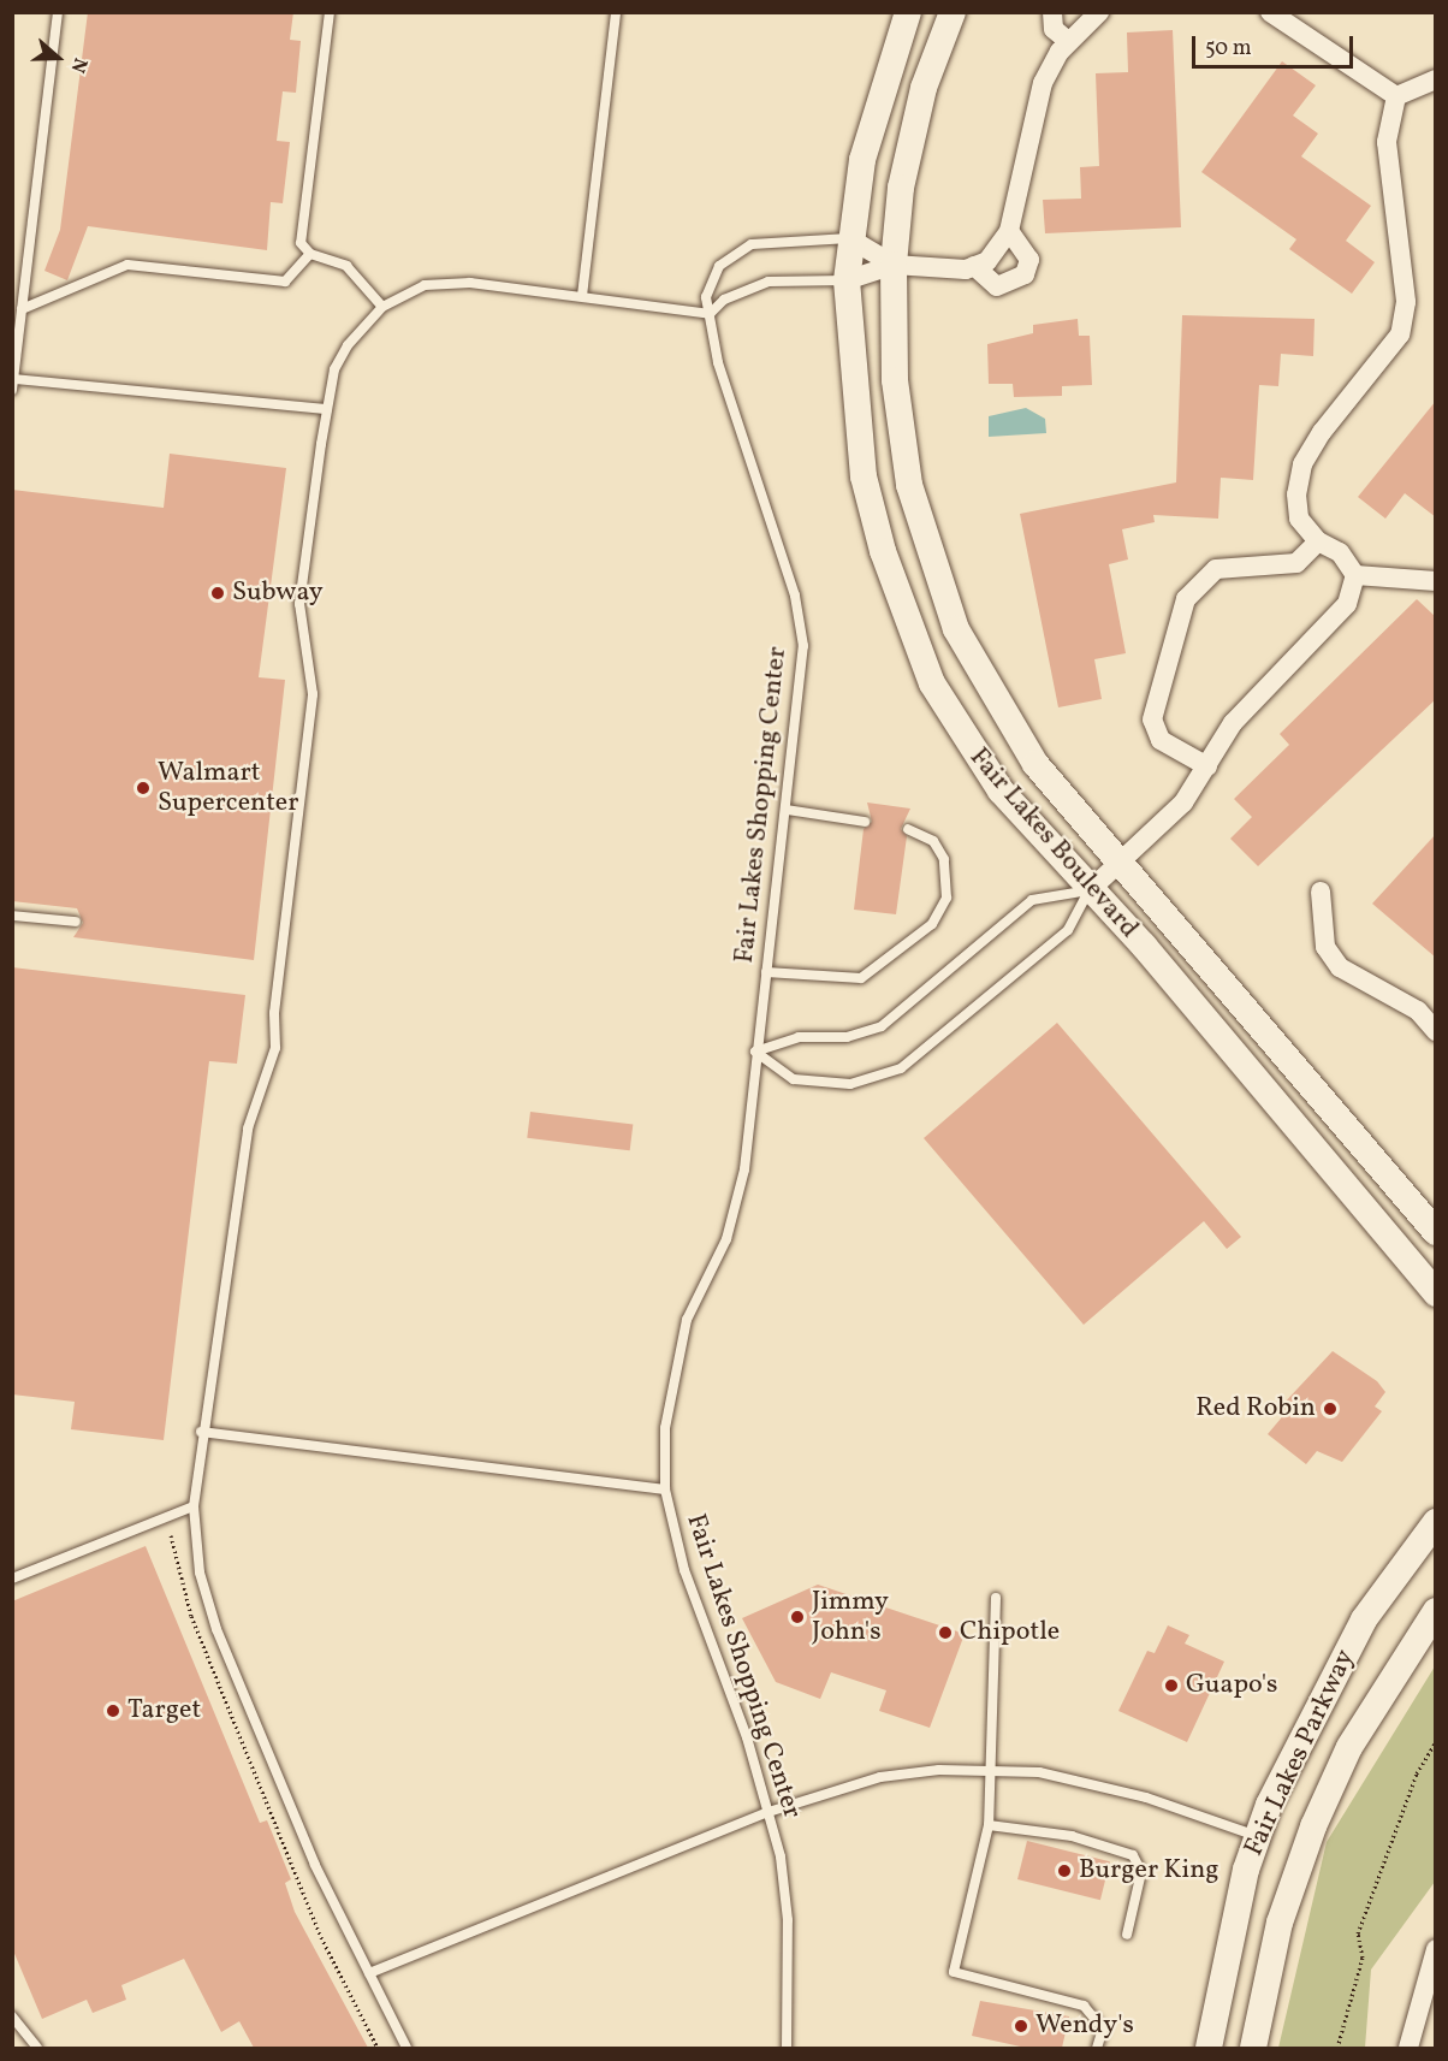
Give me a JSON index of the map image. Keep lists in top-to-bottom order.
{
  "streets": {
    "street": ["Fair Lakes Boulevard", "Fair Lakes Parkway"],
    "lane": ["Fair Lakes Shopping Center"]
  },
  "crossings": [
    ["Fair Lakes Shopping Center", "Fair Lakes Boulevard"]
  ],
  "places": [
    "Subway",
    "Walmart Supercenter",
    "Red Robin",
    "Jimmy John's",
    "Chipotle",
    "Guapo's",
    "Target",
    "Burger King",
    "Wendy's"
  ],
  "scale_bar": "50 m",
  "north": "right"
}
